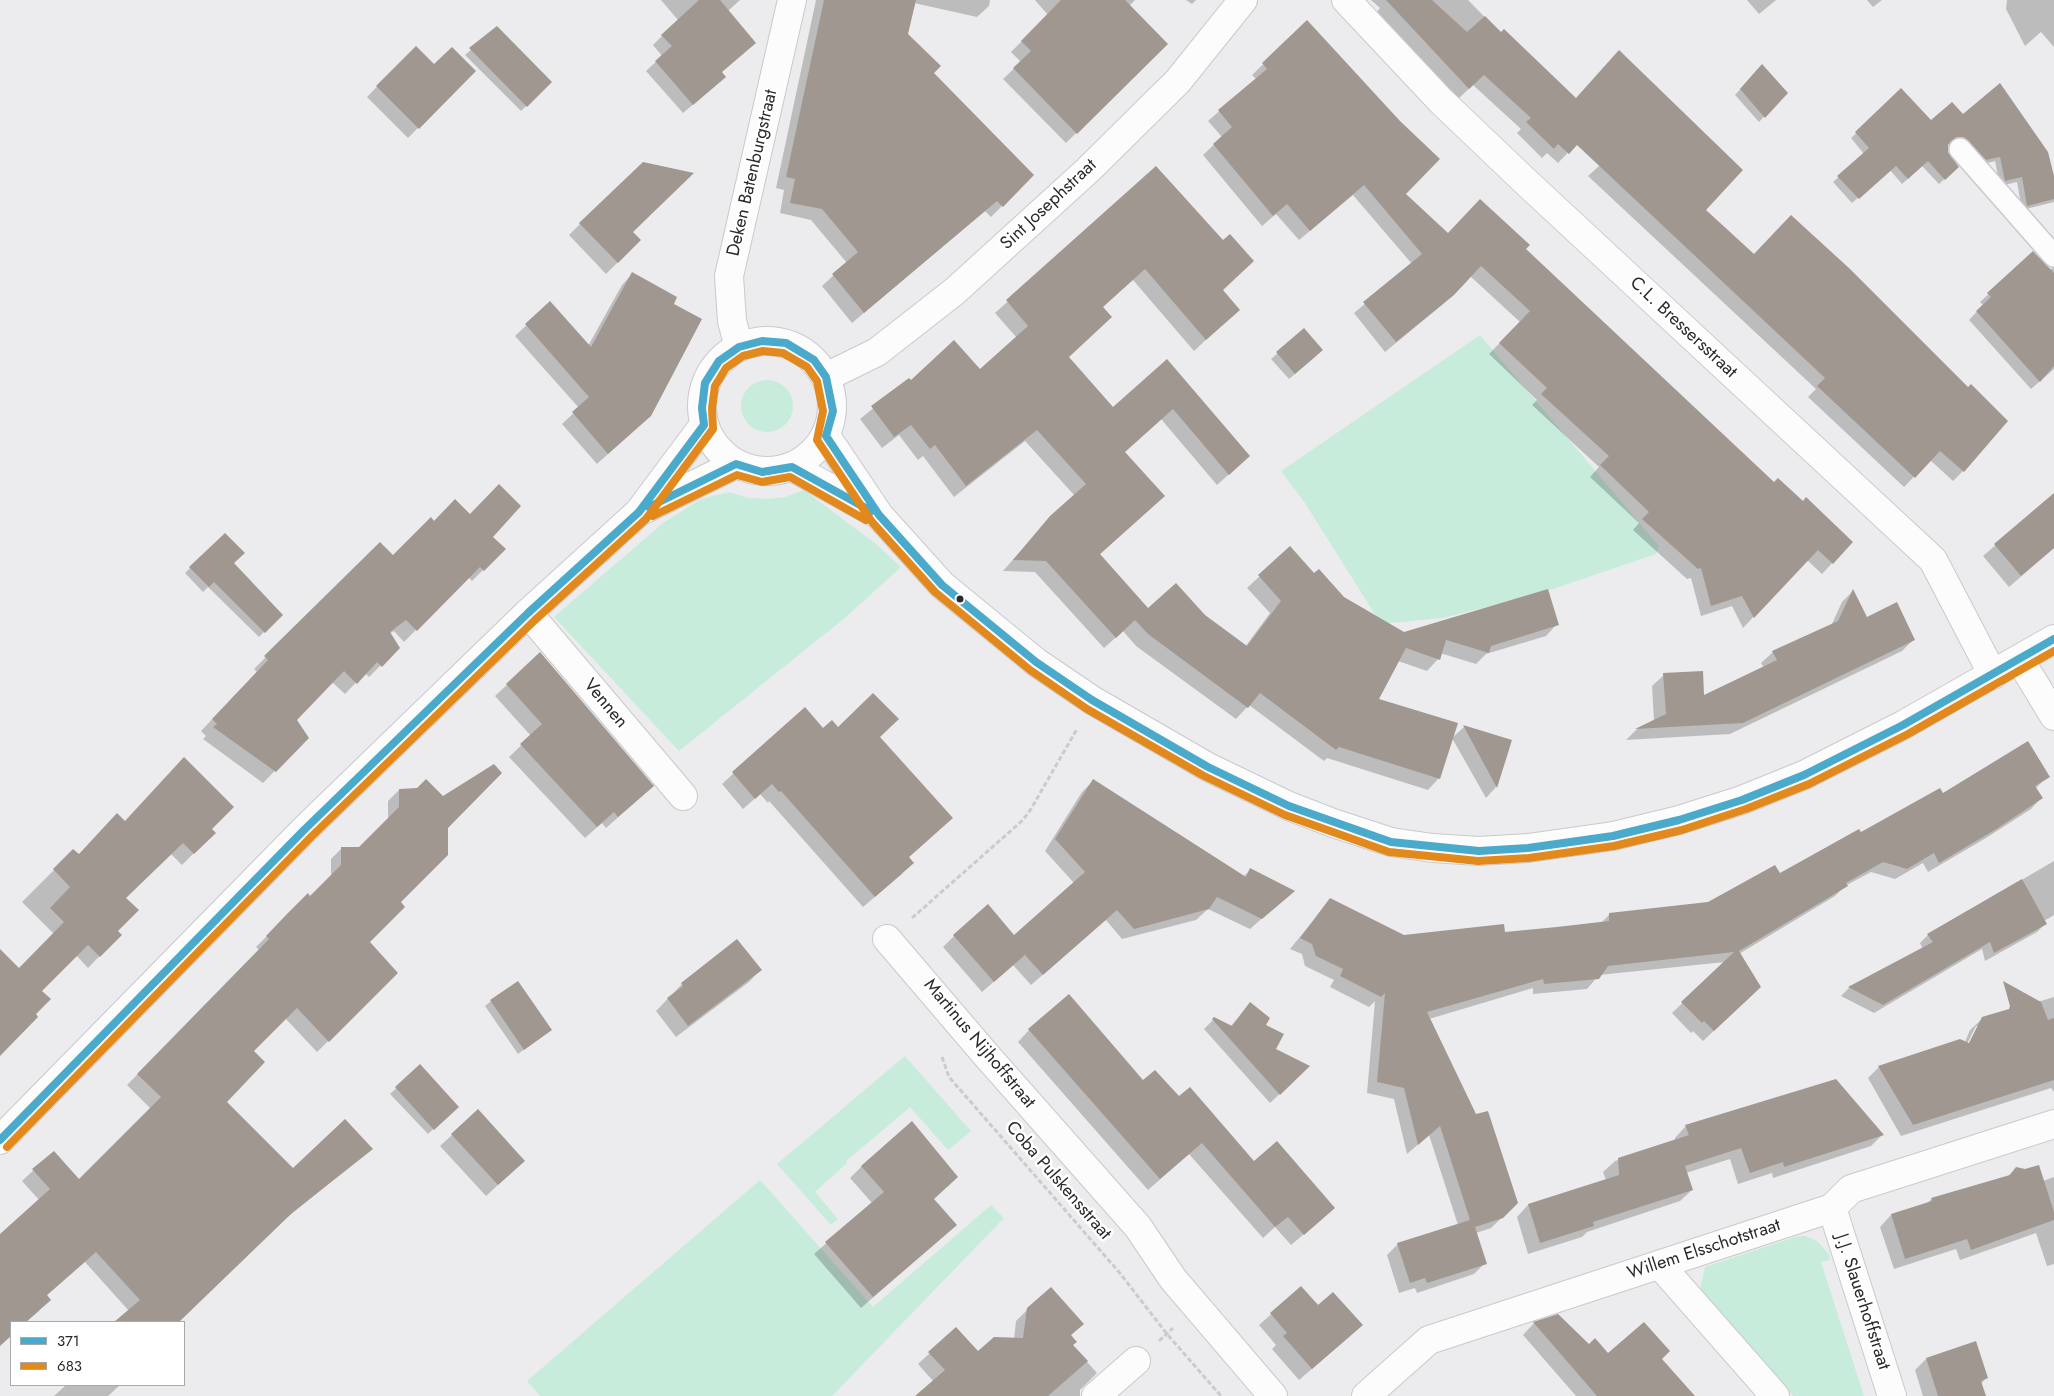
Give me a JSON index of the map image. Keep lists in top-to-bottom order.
{
  "streets": {
    "street": [
      "Deken Batenburgstraat",
      "Sint Josephstraat",
      "C.L. Bressersstraat",
      "Vennen",
      "Martinus Nijhoffstraat",
      "Willem Elsschotstraat",
      "J.J. Slauerhoffstraat"
    ],
    "path": ["Coba Pulskensstraat"]
  },
  "crossings": [
    ["Deken Batenburgstraat", "Sint Josephstraat"],
    ["Willem Elsschotstraat", "J.J. Slauerhoffstraat"]
  ],
  "lines": ["transit line 371", "transit line 683"],
  "legend": ["371", "683"]
}
